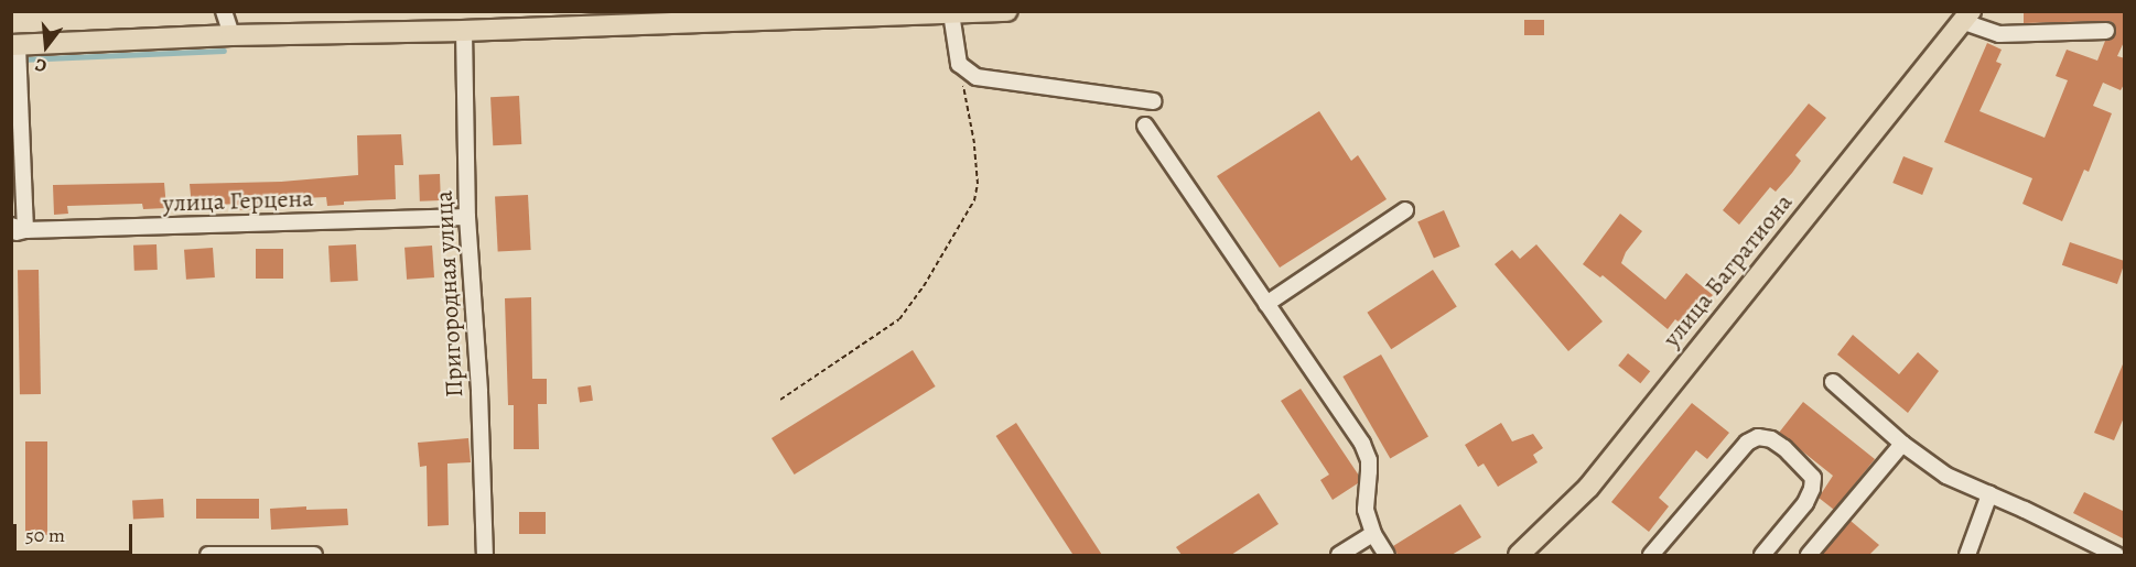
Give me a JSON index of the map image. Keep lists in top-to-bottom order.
{
  "streets": {
    "main road": ["улица Багратиона"],
    "street": ["улица Герцена", "Пригородная улица"]
  },
  "crossings": [
    ["улица Герцена", "Пригородная улица"]
  ],
  "scale_bar": "50 m",
  "north": "bottom"
}
